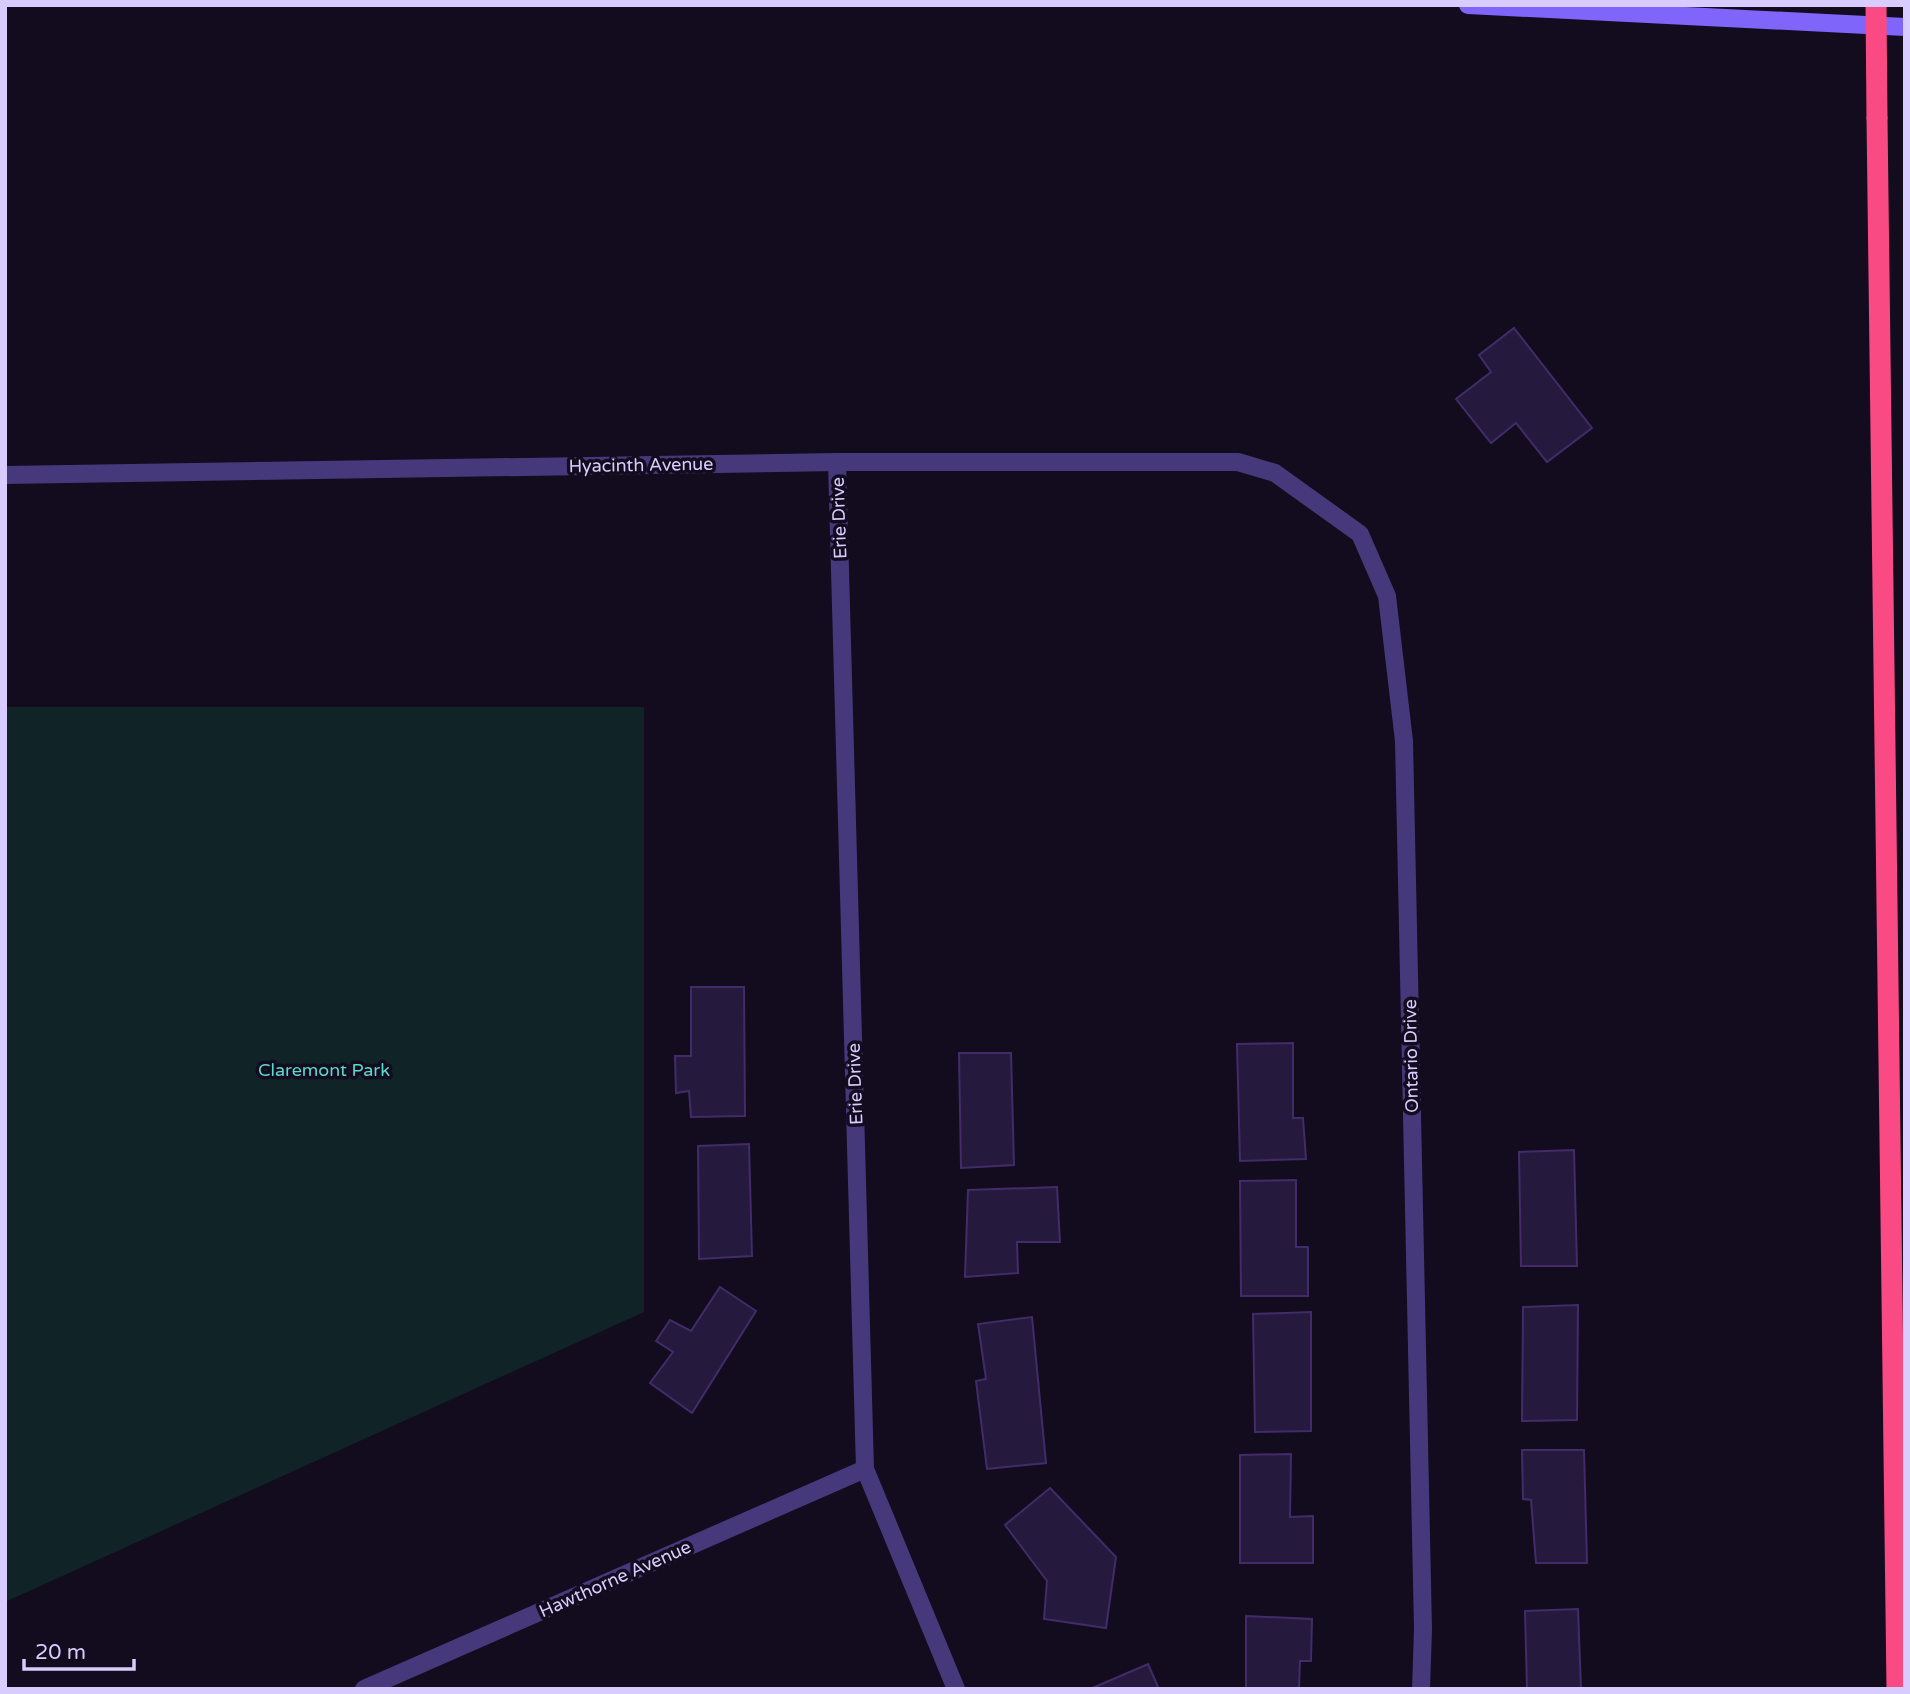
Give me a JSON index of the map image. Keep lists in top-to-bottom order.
{
  "streets": {
    "street": [
      "Hyacinth Avenue",
      "Erie Drive",
      "Ontario Drive",
      "Hawthorne Avenue"
    ]
  },
  "crossings": [
    ["Hyacinth Avenue", "Erie Drive"],
    ["Hyacinth Avenue", "Ontario Drive"],
    ["Erie Drive", "Hawthorne Avenue"]
  ],
  "parks": ["Claremont Park"],
  "scale_bar": "20 m"
}
